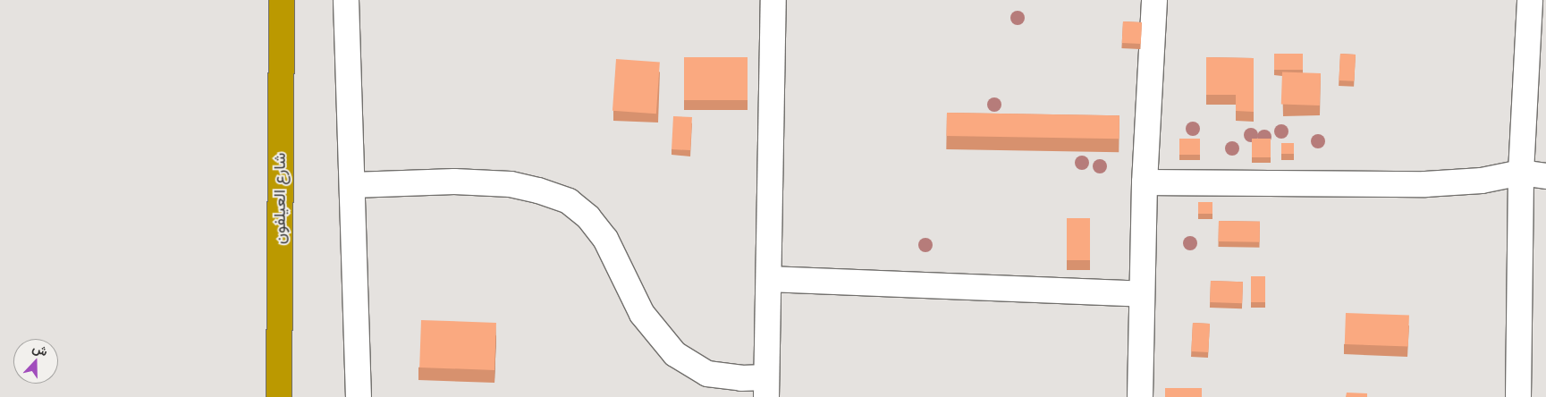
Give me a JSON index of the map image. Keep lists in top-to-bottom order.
{
  "streets": {
    "highway": ["شارع العيلفون"]
  },
  "north": "top"
}
